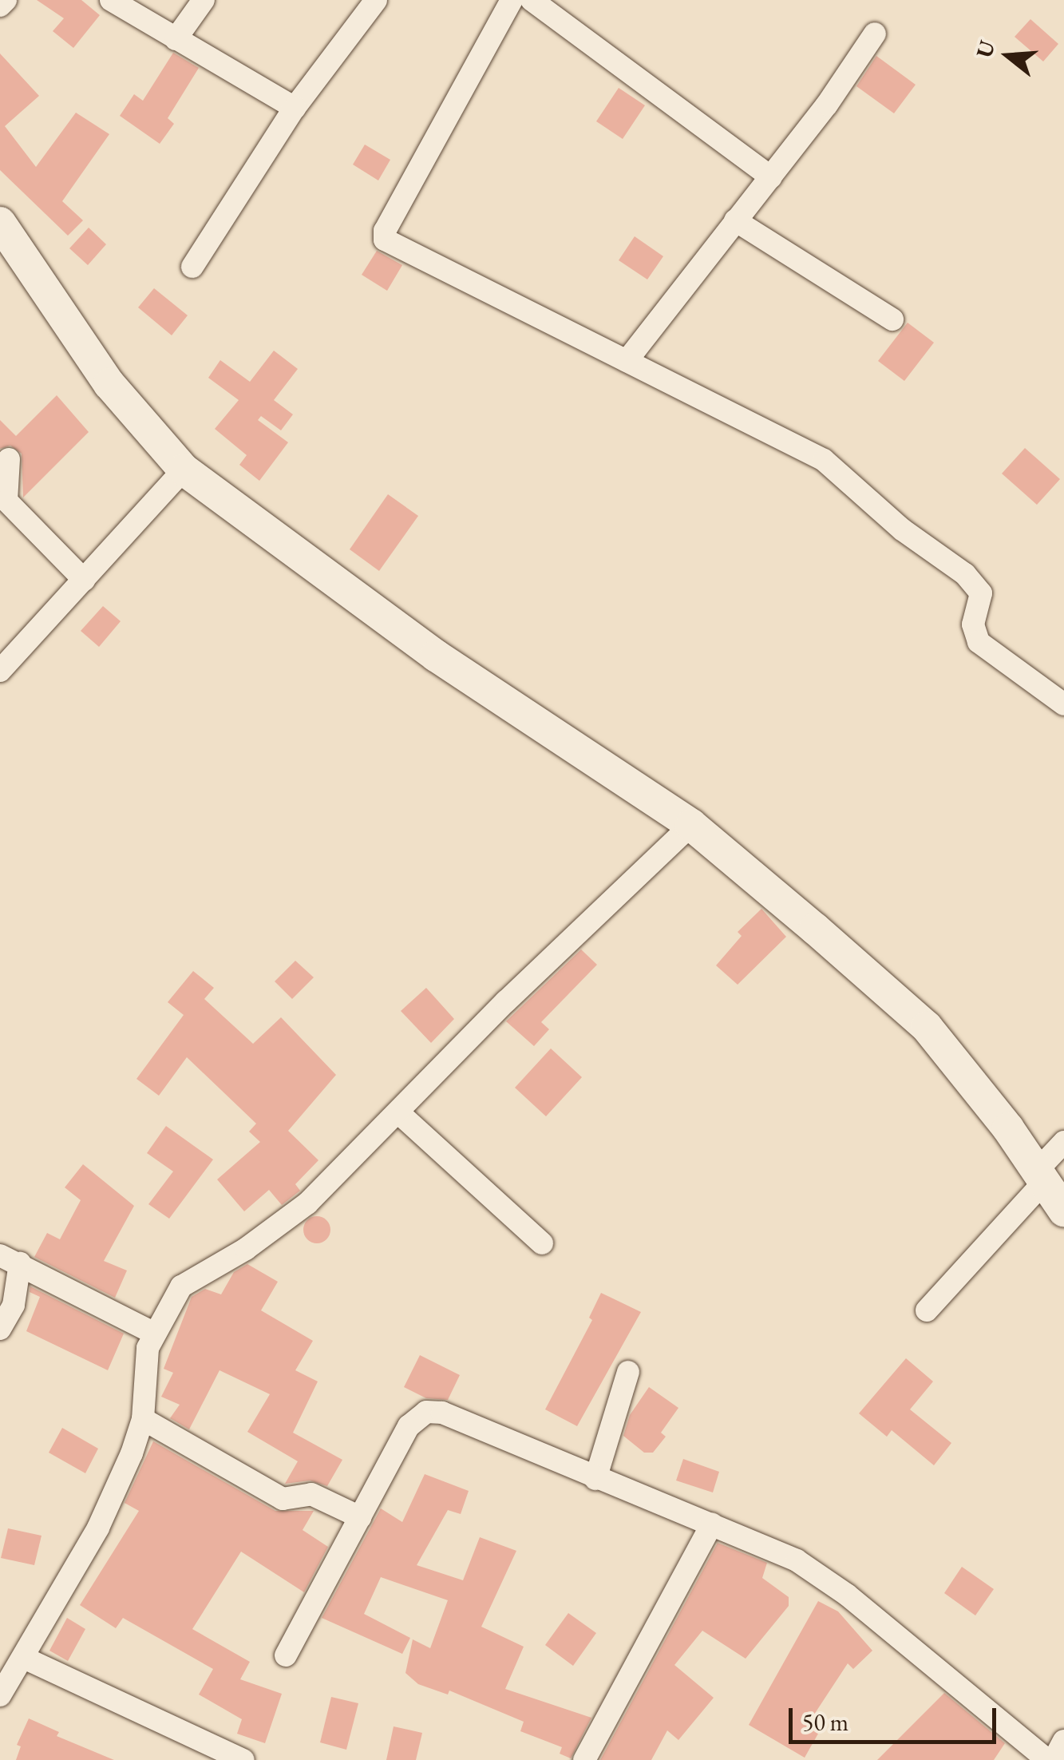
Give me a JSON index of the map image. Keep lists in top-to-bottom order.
{
  "scale_bar": "50 m",
  "north": "left"
}
